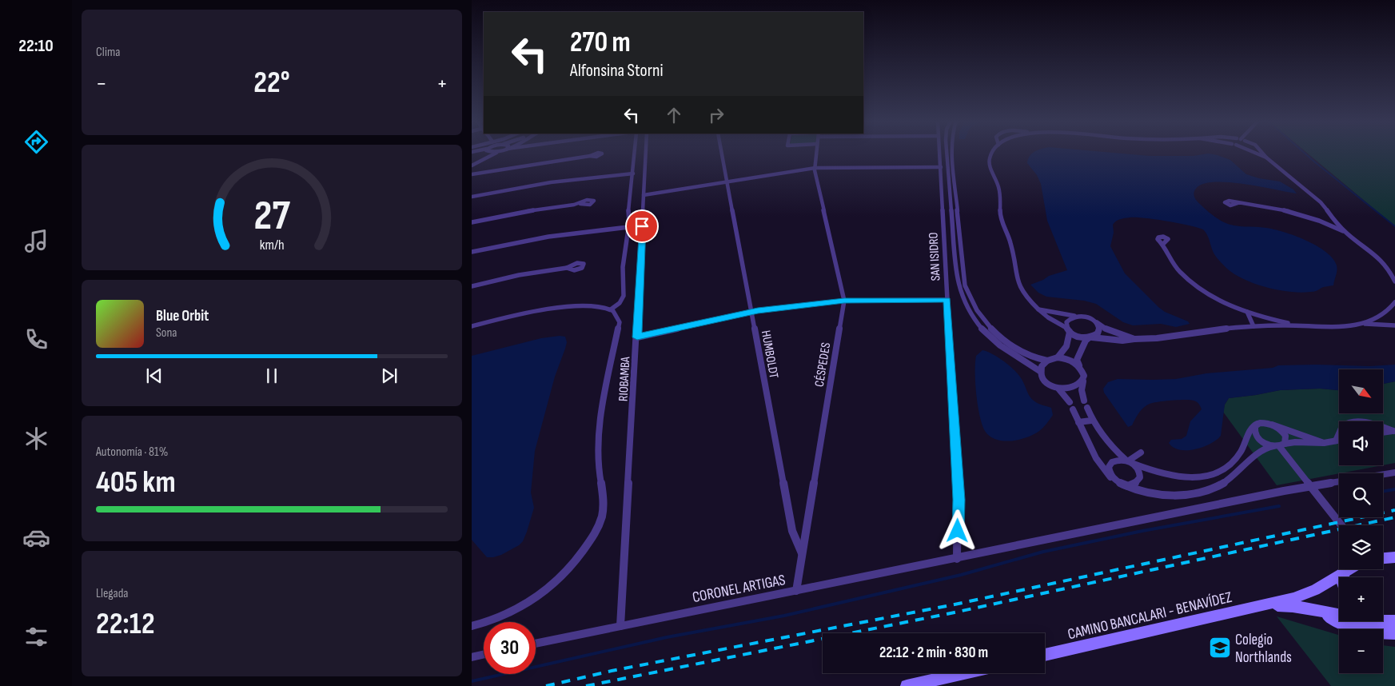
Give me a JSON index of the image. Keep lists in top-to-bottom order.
{
  "streets": {
    "main road": ["CAMINO BANCALARI - BENAVÍDEZ"],
    "street": [
      "SAN ISIDRO",
      "HUMBOLDT",
      "CÉSPEDES",
      "RIOBAMBA",
      "CORONEL ARTIGAS"
    ]
  },
  "crossings": [
    ["SAN ISIDRO", "CORONEL ARTIGAS"],
    ["HUMBOLDT", "CÉSPEDES"],
    ["CÉSPEDES", "CORONEL ARTIGAS"],
    ["RIOBAMBA", "CORONEL ARTIGAS"]
  ],
  "places": {
    "school or university": ["Colegio Northlands"]
  },
  "north": "bottom right",
  "page": {
    "tabs": "22:10",
    "tile": [
      "Clima",
      ["Autonomía · 81%", "405 km"],
      ["Llegada", "22:12"]
    ],
    "turn": ["270 m", "Alfonsina Storni"],
    "heat": ["−", "22°", "+"],
    "song": ["Blue Orbit", "Sona"],
    "map_buttons": ["+", "−"],
    "limit": "30",
    "trip": "22:12 · 2 min · 830 m",
    "gauge": ["27", "km/h"]
  }
}
